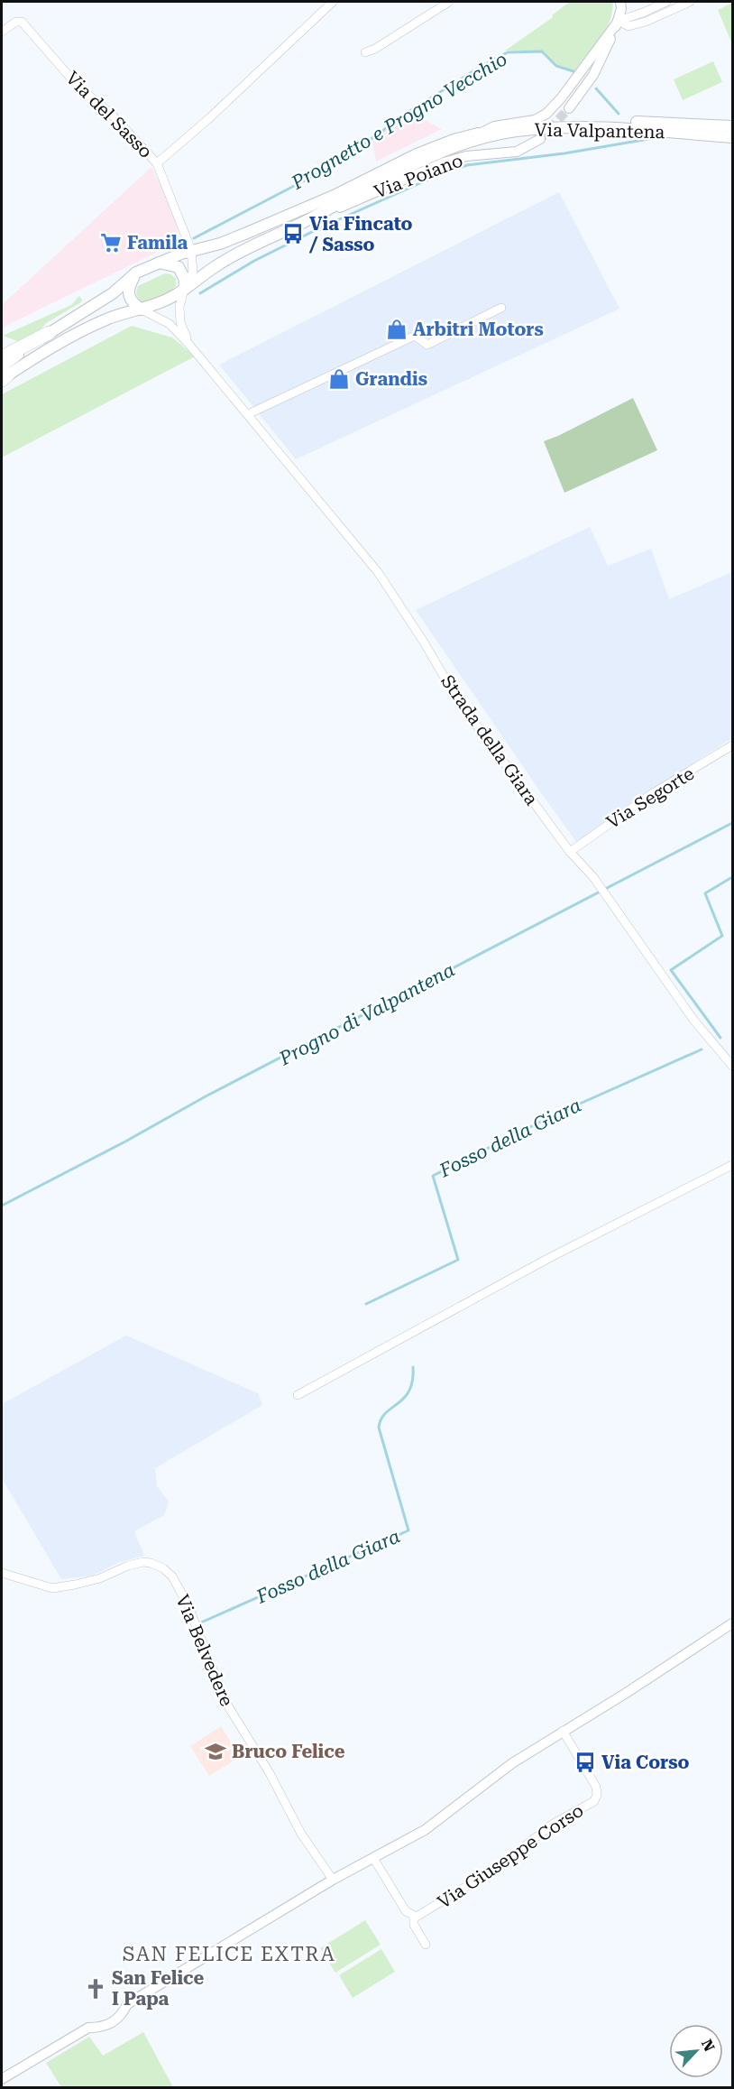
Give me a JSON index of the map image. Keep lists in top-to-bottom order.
{
  "streets": {
    "main road": ["Via Valpantena"],
    "street": [
      "Via del Sasso",
      "Via Poiano",
      "Strada della Giara",
      "Via Segorte",
      "Via Belvedere",
      "Via Giuseppe Corso"
    ]
  },
  "crossings": [
    ["Via del Sasso", "Via Valpantena"],
    ["Via del Sasso", "Strada della Giara"],
    ["Via Valpantena", "Via Poiano"],
    ["Via Valpantena", "Strada della Giara"],
    ["Strada della Giara", "Via Segorte"]
  ],
  "districts": ["SAN FELICE EXTRA"],
  "water": ["Prognetto e Progno Vecchio", "Progno di Valpantena", "Fosso della Giara"],
  "places": {
    "bus stop": ["Via Fincato / Sasso", "Via Corso"],
    "supermarket": ["Famila"],
    "shop": ["Arbitri Motors", "Grandis"],
    "school or university": ["Bruco Felice"],
    "church": ["San Felice I Papa"]
  },
  "north": "top right"
}
